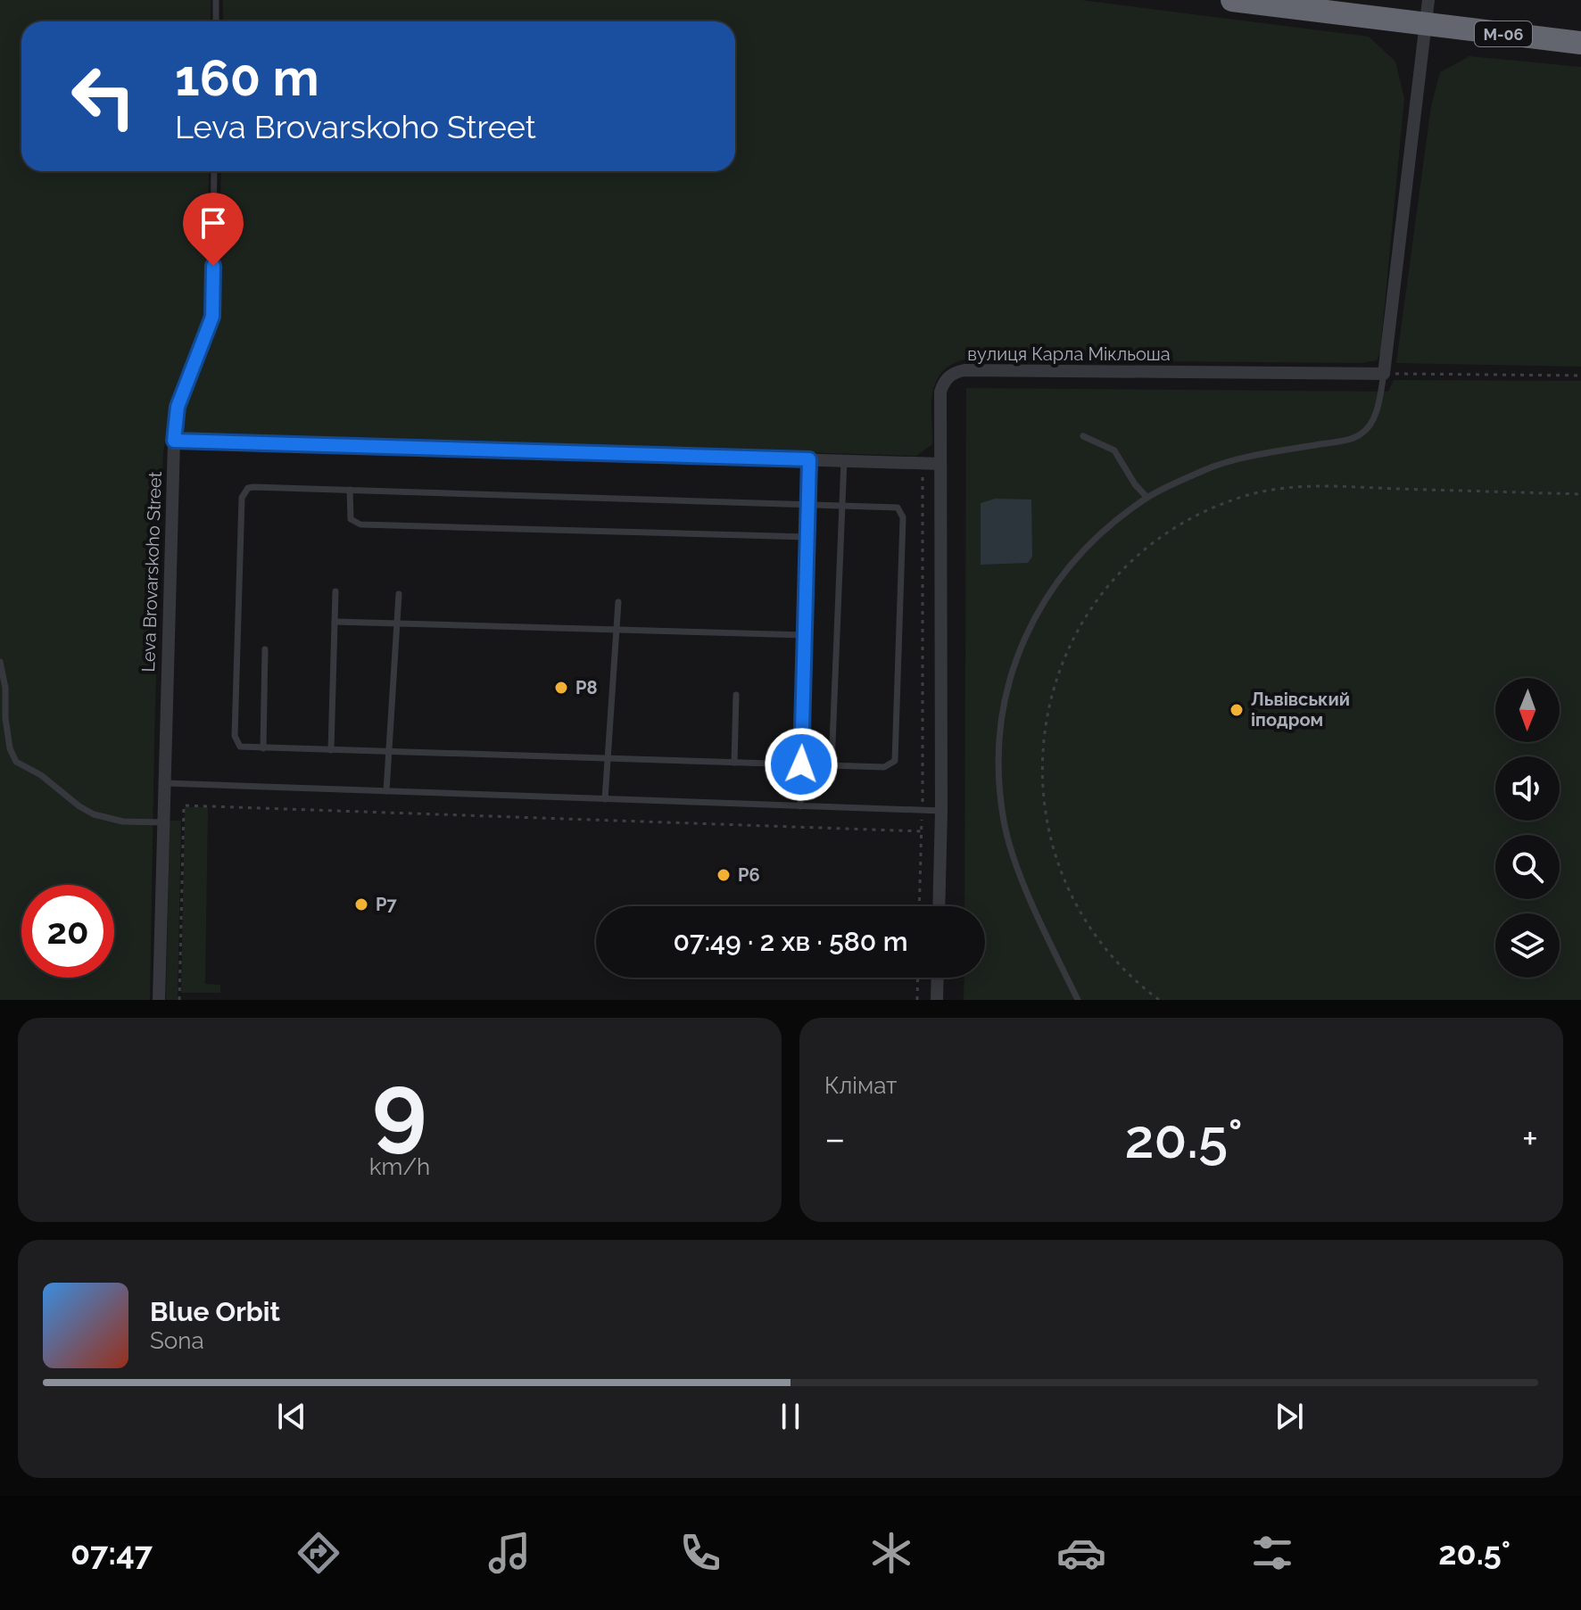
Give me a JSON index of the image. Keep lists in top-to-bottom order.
{
  "streets": {
    "highway": ["М-06"],
    "street": ["вулиця Карла Мікльоша", "Leva Brovarskoho Street"]
  },
  "places": [
    "P8",
    "Львівський іподром",
    "P6",
    "P7"
  ],
  "north": "bottom",
  "page": {
    "turn": ["160 m", "Leva Brovarskoho Street"],
    "limit": "20",
    "trip": "07:49 · 2 хв · 580 m",
    "tile": [
      ["9", "km/h"],
      "Клімат"
    ],
    "heat": ["−", "20.5°", "+"],
    "song": ["Blue Orbit", "Sona"],
    "tabs": ["07:47", "20.5°"]
  }
}
